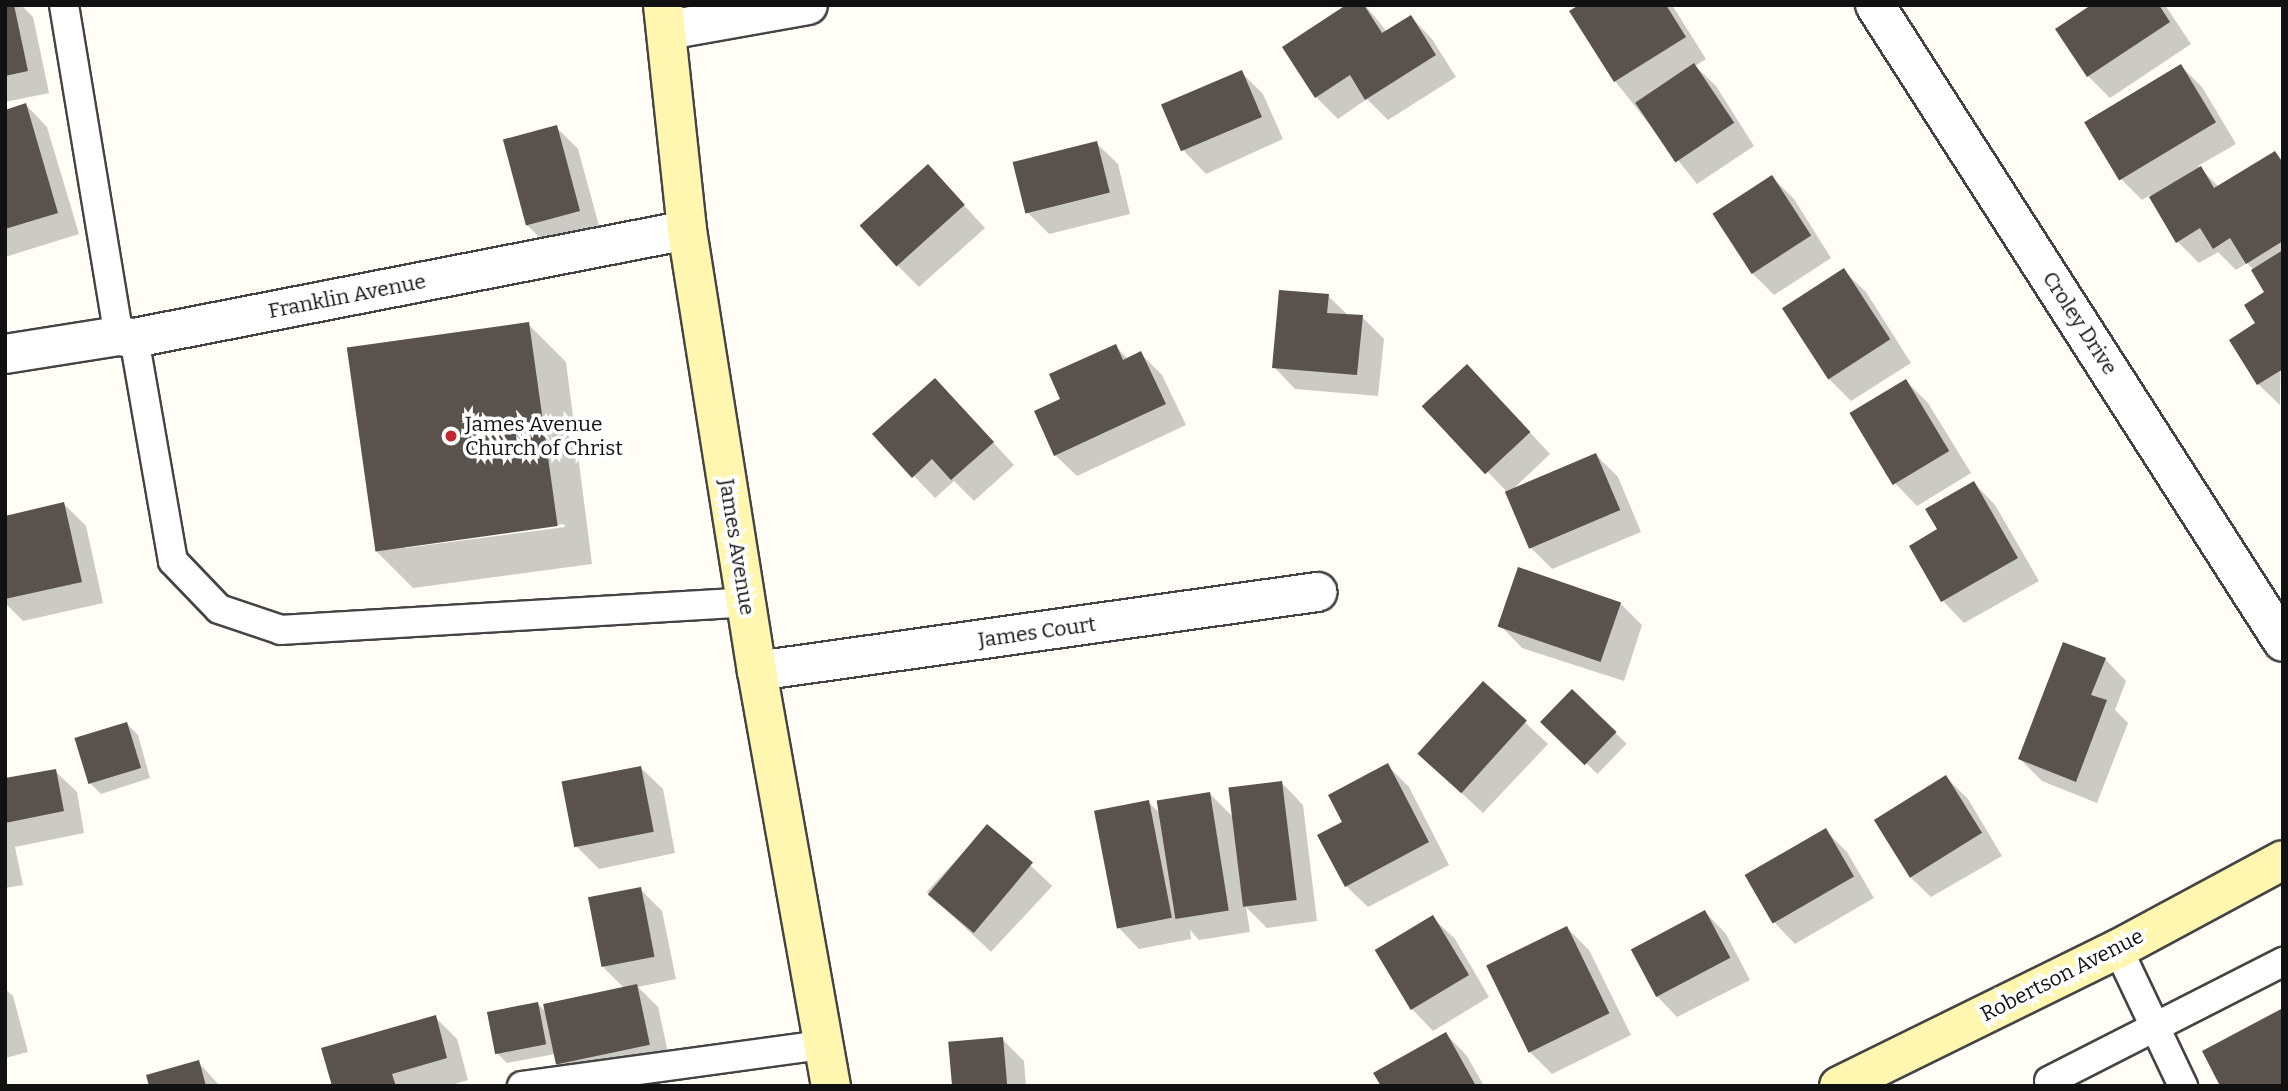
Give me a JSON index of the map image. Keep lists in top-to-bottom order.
{
  "streets": {
    "street": [
      "Franklin Avenue",
      "Croley Drive",
      "James Avenue",
      "James Court",
      "Robertson Avenue"
    ]
  },
  "crossings": [
    ["Franklin Avenue", "James Avenue"],
    ["James Avenue", "James Court"]
  ],
  "places": ["James Avenue Church of Christ"]
}
